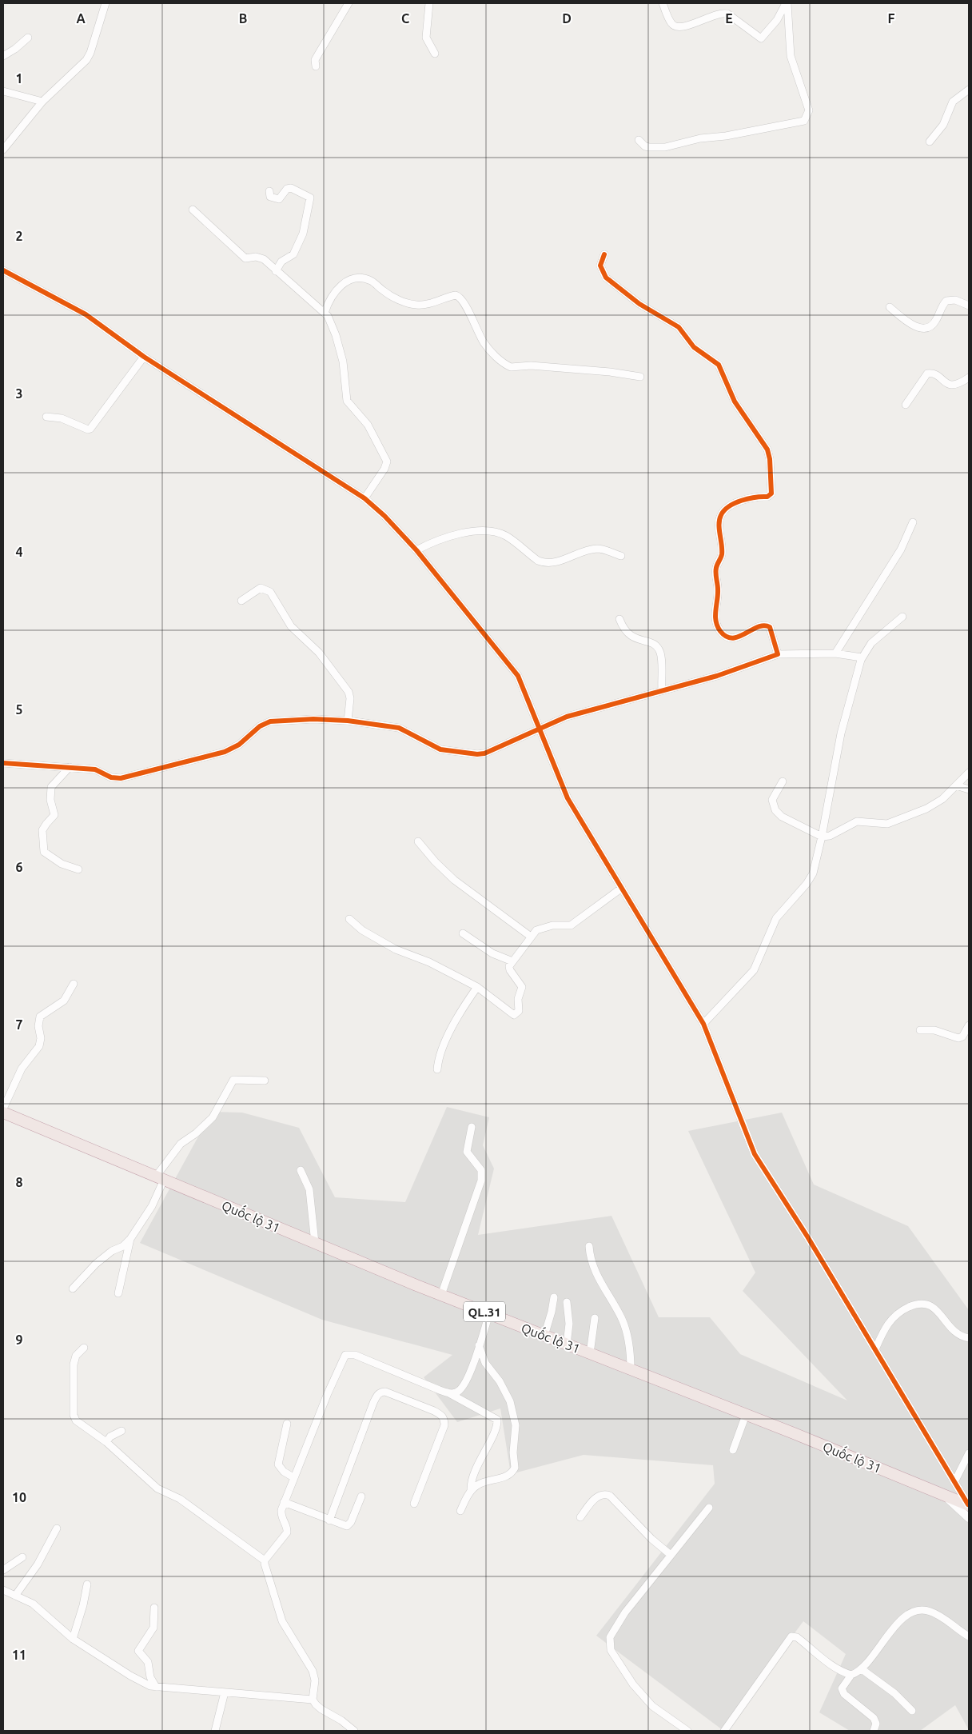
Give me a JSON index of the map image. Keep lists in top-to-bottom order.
{
  "streets": {
    "highway": ["Quốc lộ 31", "QL.31"]
  },
  "grid": {
    "columns": [
      "A",
      "B",
      "C",
      "D",
      "E",
      "F"
    ],
    "rows": [
      "1",
      "2",
      "3",
      "4",
      "5",
      "6",
      "7",
      "8",
      "9",
      "10",
      "11"
    ]
  }
}
